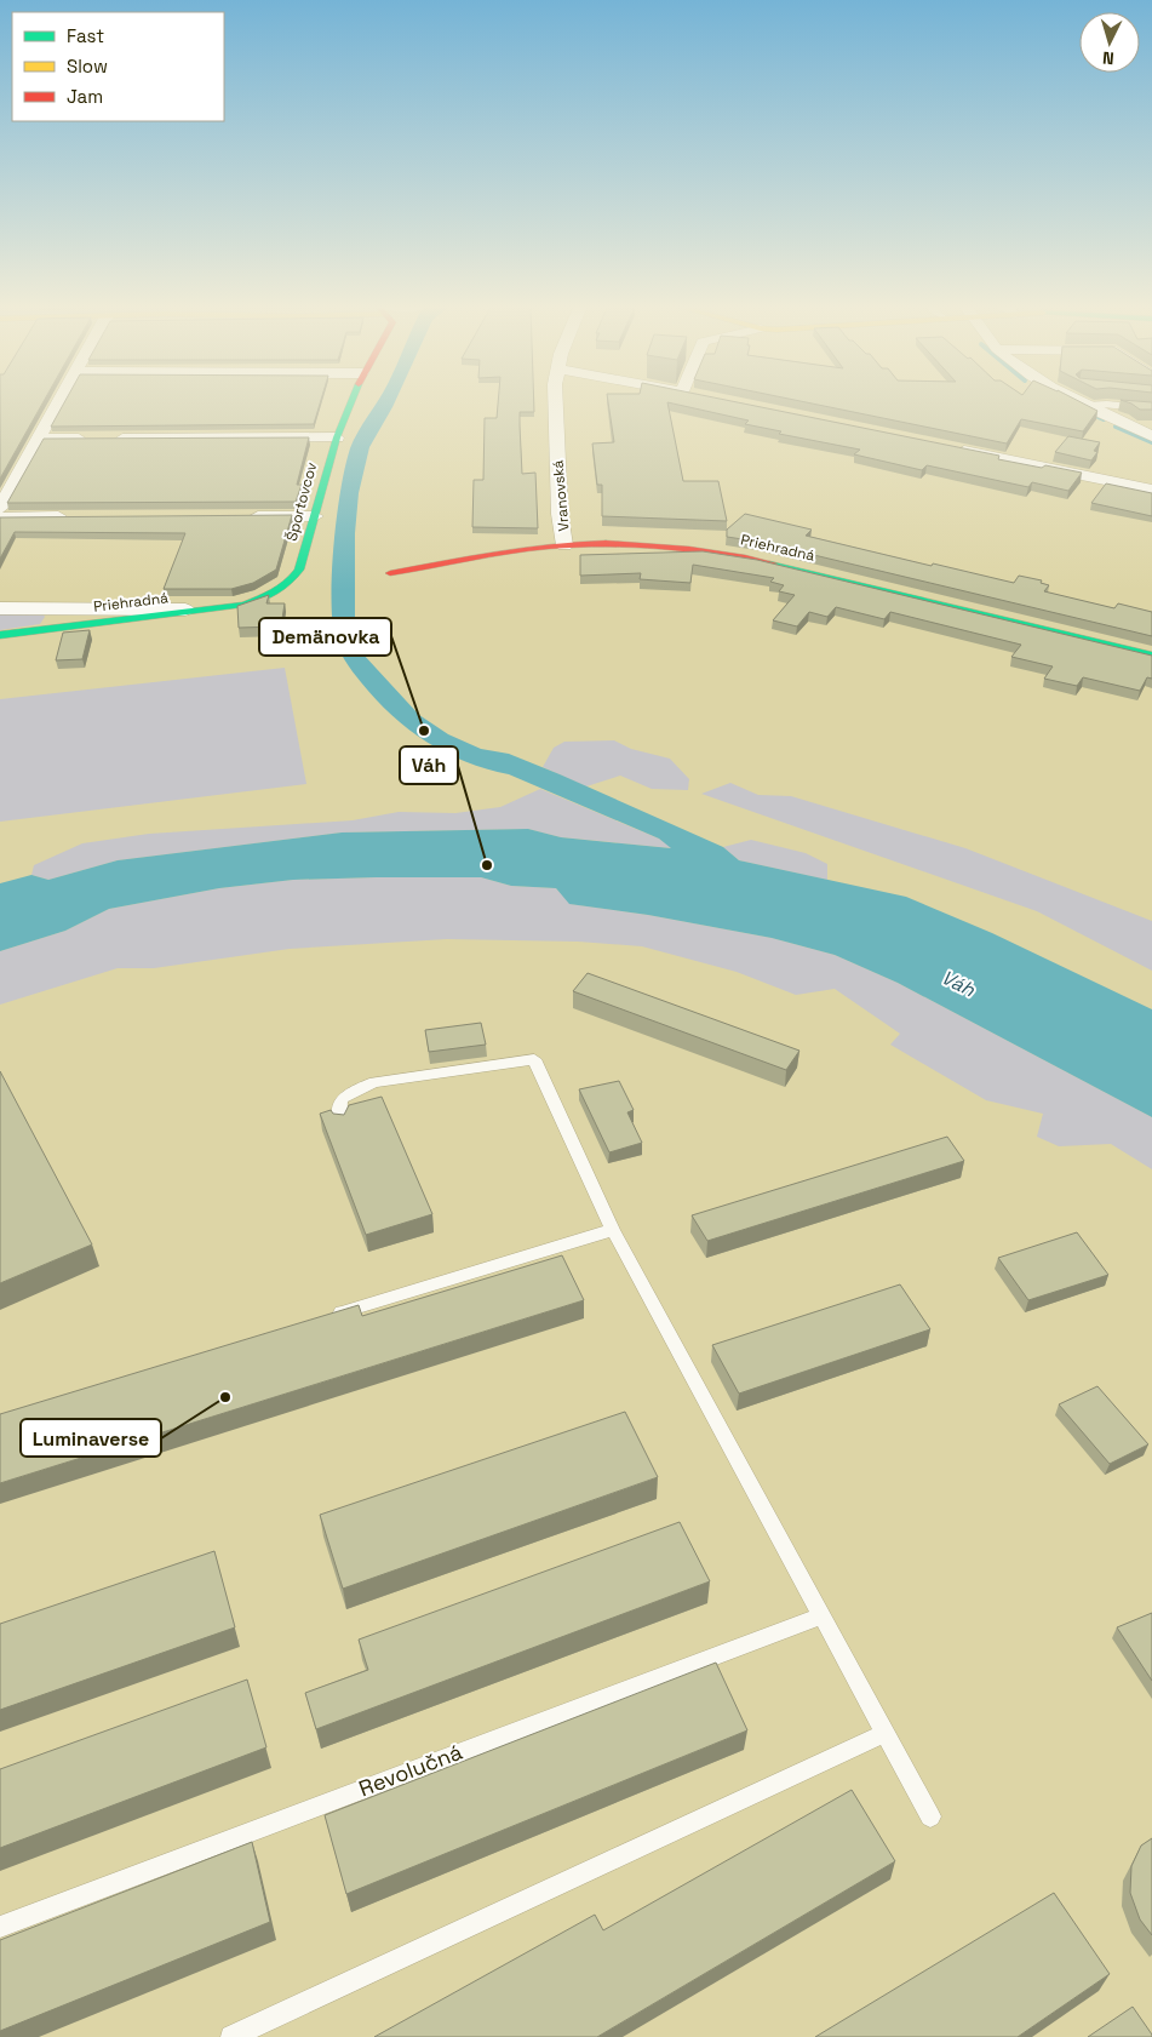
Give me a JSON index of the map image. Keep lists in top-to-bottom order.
{
  "streets": {
    "street": ["Vranovská", "Športovcov", "Priehradná"],
    "lane": ["Revolučná"]
  },
  "crossings": [
    ["Vranovská", "Priehradná"],
    ["Športovcov", "Priehradná"]
  ],
  "water": ["Váh"],
  "places": ["Demänovka", "Váh", "Luminaverse"],
  "legend": ["Fast", "Slow", "Jam"],
  "north": "bottom"
}
